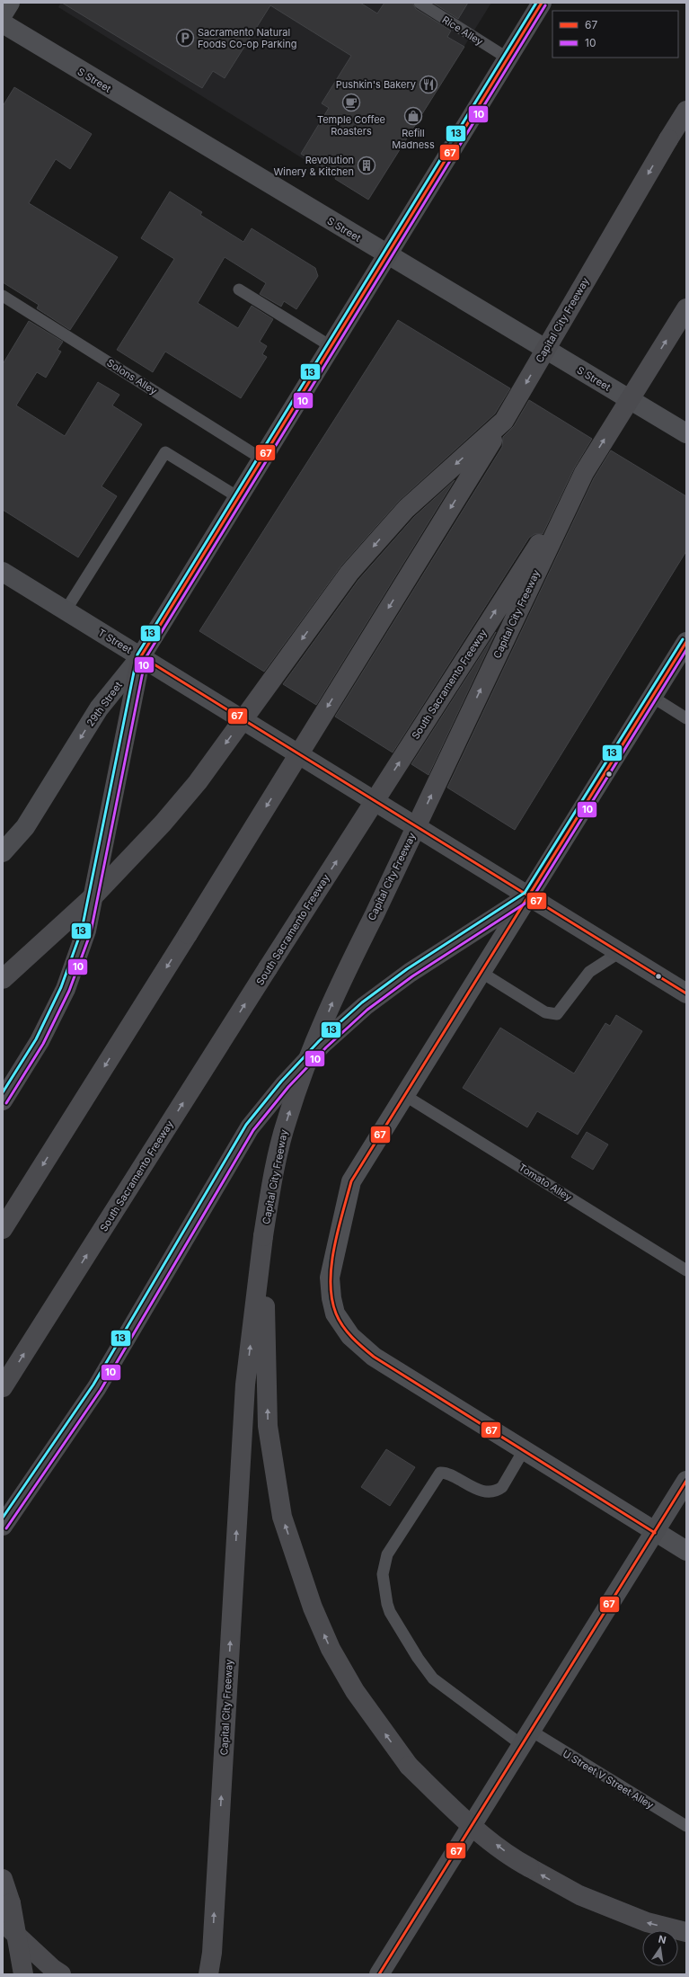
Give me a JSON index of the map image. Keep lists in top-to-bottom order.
{
  "streets": {
    "highway": ["Capital City Freeway", "South Sacramento Freeway"],
    "main road": ["T Street", "29th Street"],
    "street": ["S Street"],
    "lane": [
      "Rice Alley",
      "Solons Alley",
      "Tomato Alley",
      "U Street V Street Alley"
    ]
  },
  "crossings": [
    ["Rice Alley", "29th Street"],
    ["S Street", "29th Street"],
    ["Capital City Freeway", "South Sacramento Freeway"],
    ["Solons Alley", "29th Street"],
    ["T Street", "29th Street"]
  ],
  "places": {
    "parking": ["Sacramento Natural Foods Co-op Parking"],
    "restaurant": ["Pushkin's Bakery"],
    "cafe": ["Temple Coffee Roasters"],
    "shop": ["Refill Madness"],
    "building": ["Revolution Winery & Kitchen"]
  },
  "lines": ["transit line 67", "transit line 13", "transit line 10"],
  "legend": ["67", "10"],
  "north": "top"
}
